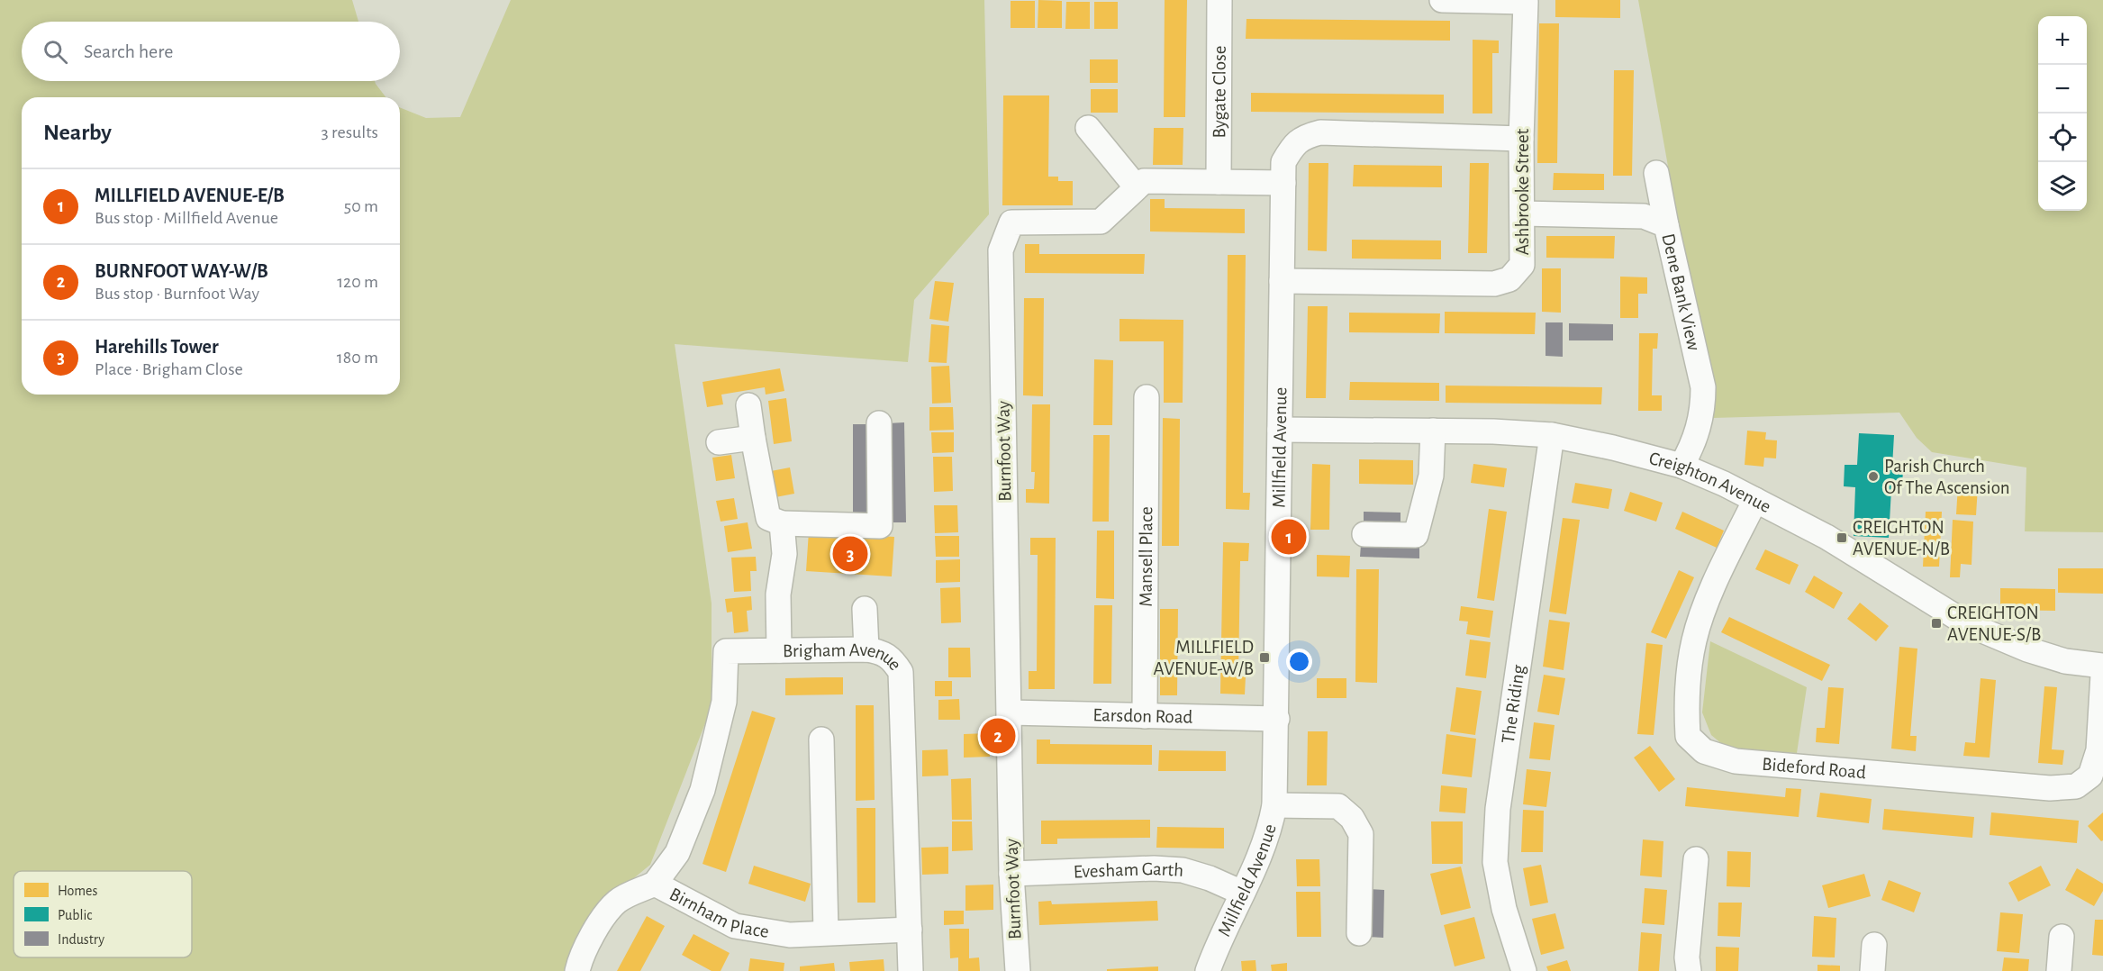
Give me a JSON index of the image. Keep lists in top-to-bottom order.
{
  "streets": {
    "street": [
      "Bygate Close",
      "Ashbrooke Street",
      "Dene Bank View",
      "Millfield Avenue",
      "Burnfoot Way",
      "Creighton Avenue",
      "Mansell Place",
      "Brigham Avenue",
      "The Riding",
      "Earsdon Road",
      "Bideford Road",
      "Evesham Garth",
      "Birnham Place"
    ]
  },
  "crossings": [
    ["Bygate Close", "Burnfoot Way"],
    ["Ashbrooke Street", "Dene Bank View"],
    ["Ashbrooke Street", "Millfield Avenue"],
    ["Dene Bank View", "Creighton Avenue"],
    ["Millfield Avenue", "Burnfoot Way"],
    ["Millfield Avenue", "Creighton Avenue"],
    ["Millfield Avenue", "Earsdon Road"],
    ["Millfield Avenue", "Evesham Garth"],
    ["Burnfoot Way", "Earsdon Road"],
    ["Burnfoot Way", "Evesham Garth"],
    ["Creighton Avenue", "The Riding"],
    ["Creighton Avenue", "Bideford Road"],
    ["Mansell Place", "Earsdon Road"],
    ["Brigham Avenue", "Birnham Place"]
  ],
  "places": {
    "other": ["Parish Church Of The Ascension"],
    "transit": ["CREIGHTON AVENUE-N/B", "CREIGHTON AVENUE-S/B", "MILLFIELD AVENUE-W/B"]
  },
  "legend": ["Homes", "Public", "Industry"],
  "page": {
    "map_buttons": ["+", "−"],
    "search": "Search here",
    "heading": ["Nearby", "3 results"],
    "list": [
      {
        "mark": "1",
        "name": "MILLFIELD AVENUE-E/B",
        "note": "Bus stop · Millfield Avenue",
        "value": "50 m"
      },
      {
        "mark": "2",
        "name": "BURNFOOT WAY-W/B",
        "note": "Bus stop · Burnfoot Way",
        "value": "120 m"
      },
      {
        "mark": "3",
        "name": "Harehills Tower",
        "note": "Place · Brigham Close",
        "value": "180 m"
      }
    ],
    "pins": ["1", "3", "2"]
  }
}
